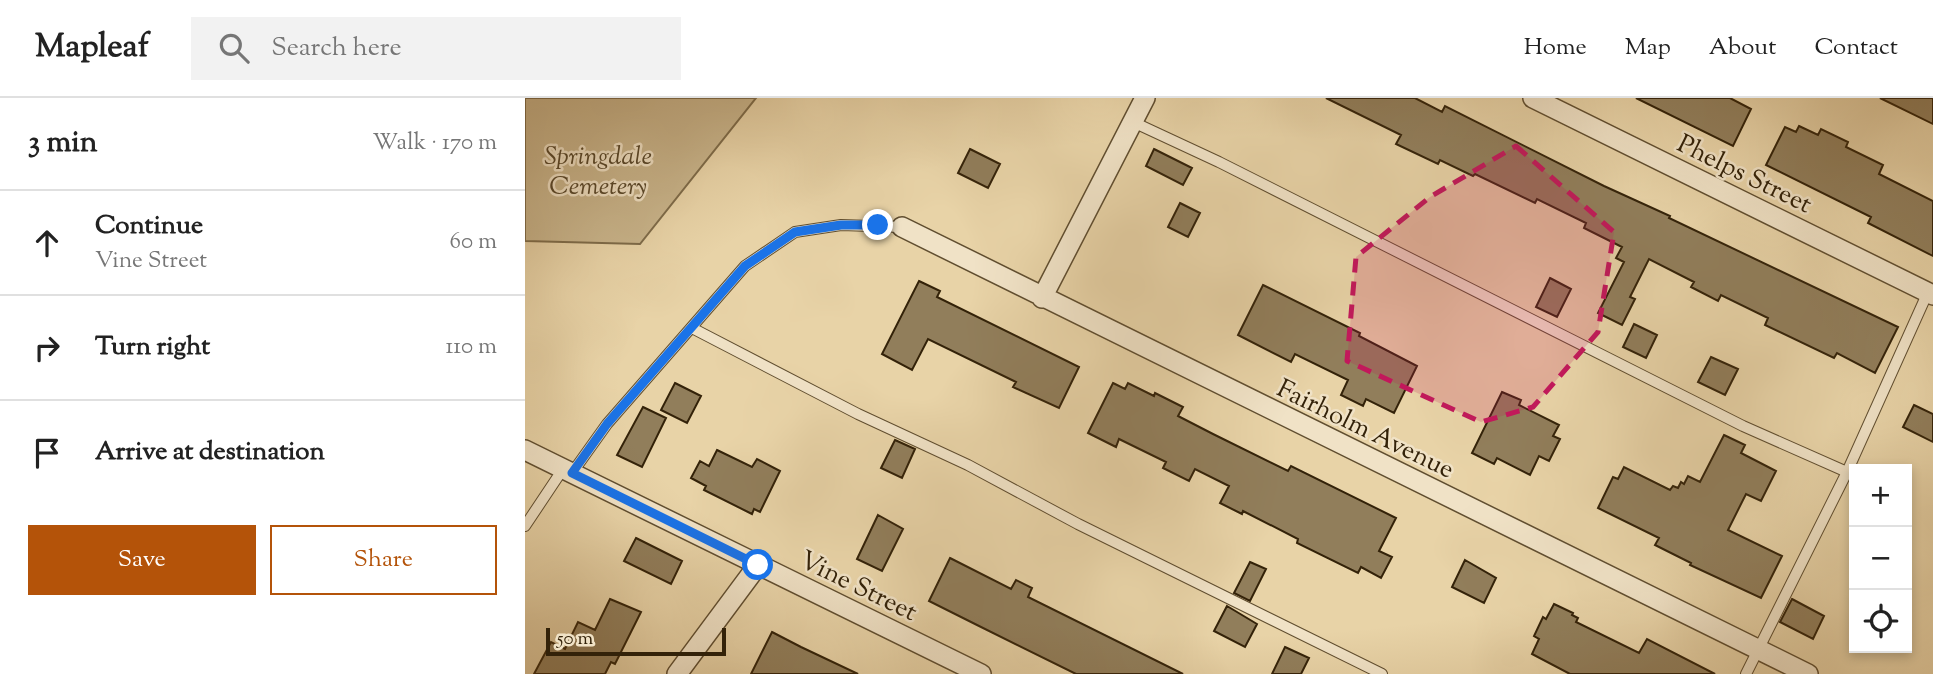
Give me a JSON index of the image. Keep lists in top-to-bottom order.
{
  "streets": {
    "street": ["Phelps Street", "Fairholm Avenue", "Vine Street"]
  },
  "parks": ["Springdale Cemetery"],
  "scale_bar": "50 m",
  "page": {
    "header": "Mapleaf",
    "search": "Search here",
    "nav": [
      "Home",
      "Map",
      "About",
      "Contact"
    ],
    "heading": ["3 min", "Walk · 170 m"],
    "list": [
      ["Continue", "Vine Street", "60 m"],
      ["Turn right", "110 m"],
      "Arrive at destination"
    ],
    "map_buttons": ["+", "−"],
    "buttons": ["Save", "Share"],
    "scale": "50 m"
  }
}
